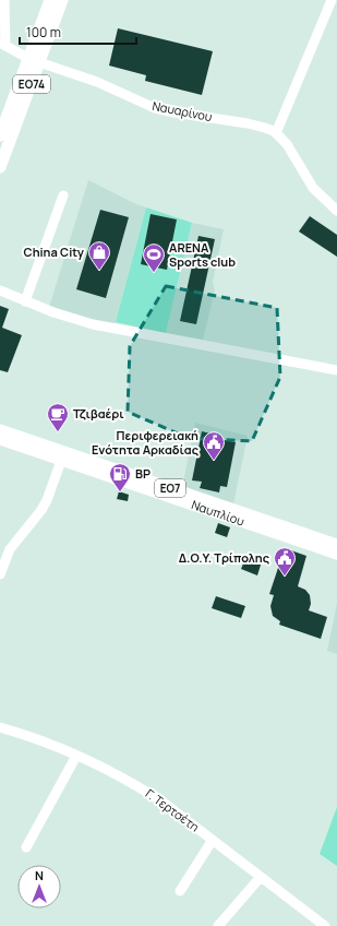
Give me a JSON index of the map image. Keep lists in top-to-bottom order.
{
  "streets": {
    "main road": ["ΕΟ74", "ΕΟ7", "Ναυπλίου"],
    "street": ["Ναυαρίνου", "Γ. Τερτσέτη"]
  },
  "crossings": [
    ["ΕΟ74", "Ναυαρίνου"]
  ],
  "places": {
    "shop": ["China City"],
    "sports": ["ARENA Sports club"],
    "cafe": ["Τζιβαέρι"],
    "public building": ["Περιφερειακή Ενότητα Αρκαδίας", "Δ.Ο.Υ. Τρίπολης"],
    "fuel station": ["BP"]
  },
  "scale_bar": "100 m",
  "north": "top"
}
